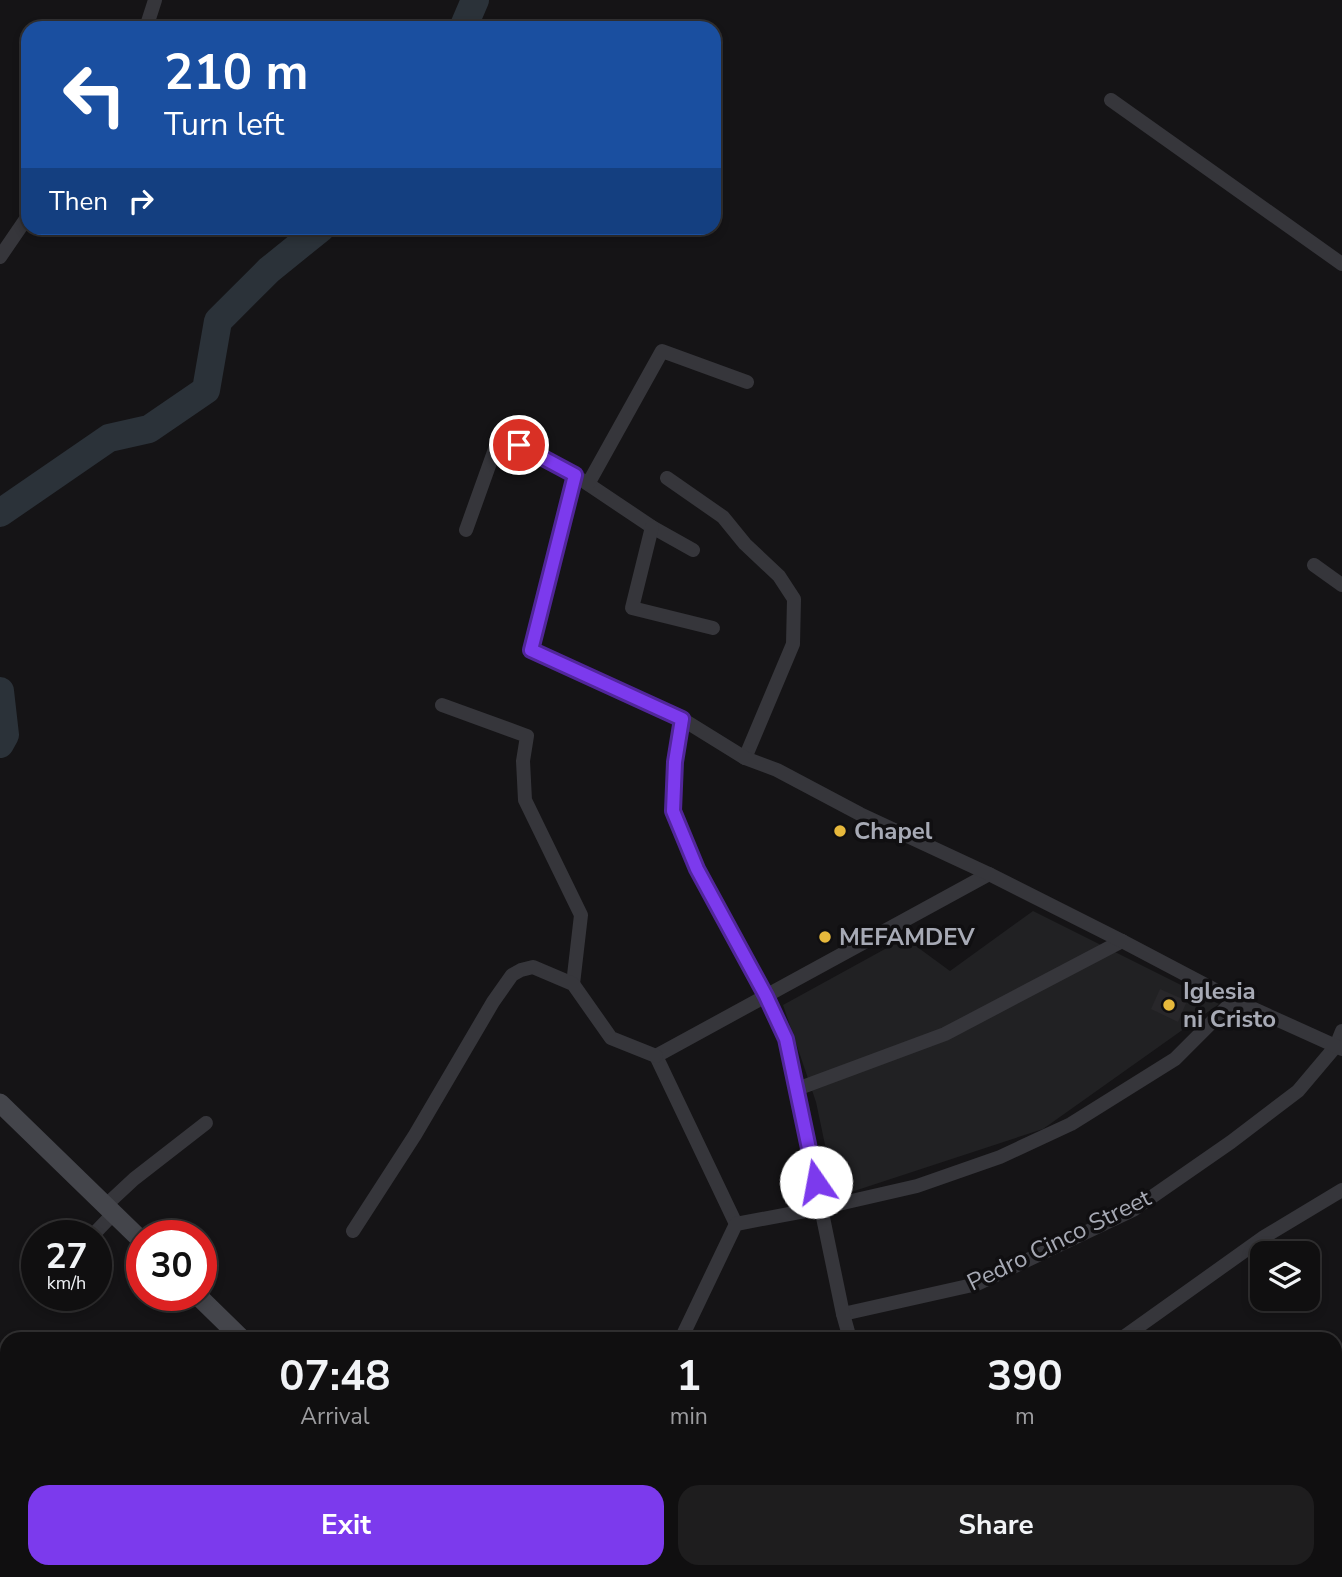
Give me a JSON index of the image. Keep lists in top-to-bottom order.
{
  "streets": {
    "street": ["Pedro Cinco Street"]
  },
  "places": ["Chapel", "MEFAMDEV", "Iglesia ni Cristo"],
  "page": {
    "turn": ["210 m", "Turn left"],
    "then": "Then",
    "speed": "27 km/h",
    "limit": "30",
    "eta": [
      "07:48",
      "Arrival",
      "1",
      "min",
      "390",
      "m"
    ],
    "buttons": ["Exit", "Share"]
  }
}
